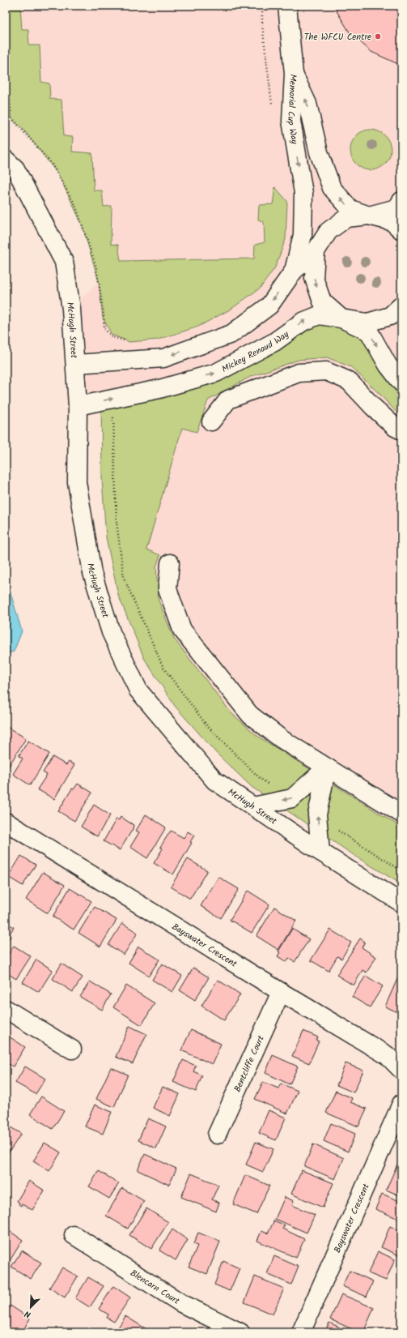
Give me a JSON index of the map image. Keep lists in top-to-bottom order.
{
  "streets": {
    "street": [
      "Memorial Cup Way",
      "McHugh Street",
      "Mickey Renaud Way",
      "Bayswater Crescent",
      "Bentcliffe Court",
      "Blencarn Court"
    ]
  },
  "crossings": [
    ["McHugh Street", "Mickey Renaud Way"],
    ["Bayswater Crescent", "Bentcliffe Court"]
  ],
  "one_way": ["Mickey Renaud Way"],
  "places": ["The WFCU Centre"],
  "north": "bottom left"
}
